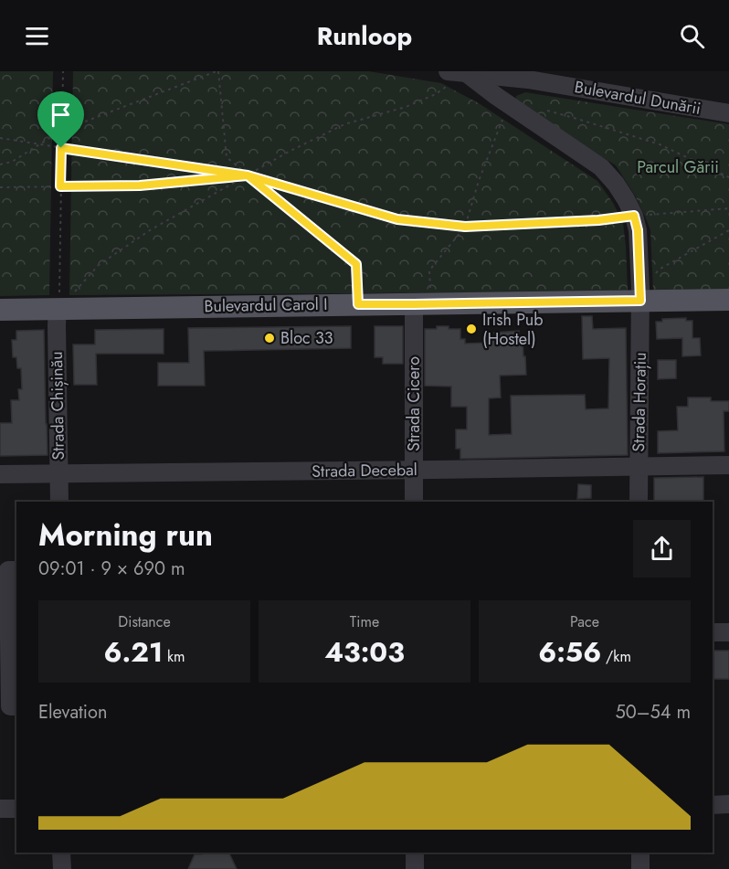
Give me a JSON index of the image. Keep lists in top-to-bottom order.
{
  "streets": {
    "main road": ["Bulevardul Carol I"],
    "street": [
      "Bulevardul Dunării",
      "Strada Horațiu",
      "Strada Cicero",
      "Strada Chișinău",
      "Strada Decebal"
    ]
  },
  "crossings": [
    ["Bulevardul Dunării", "Strada Horațiu"],
    ["Bulevardul Carol I", "Strada Horațiu"],
    ["Bulevardul Carol I", "Strada Cicero"],
    ["Bulevardul Carol I", "Strada Chișinău"],
    ["Strada Horațiu", "Strada Decebal"],
    ["Strada Cicero", "Strada Decebal"],
    ["Strada Chișinău", "Strada Decebal"]
  ],
  "parks": ["Parcul Gării"],
  "places": ["Irish Pub (Hostel)", "Bloc 33"],
  "page": {
    "header": "Runloop",
    "heading": ["Morning run", "09:01 · 9 × 690 m"],
    "stats": [
      ["Distance", "6.21 km"],
      ["Time", "43:03"],
      ["Pace", "6:56 /km"]
    ],
    "chart": ["Elevation", "50–54 m"]
  }
}
